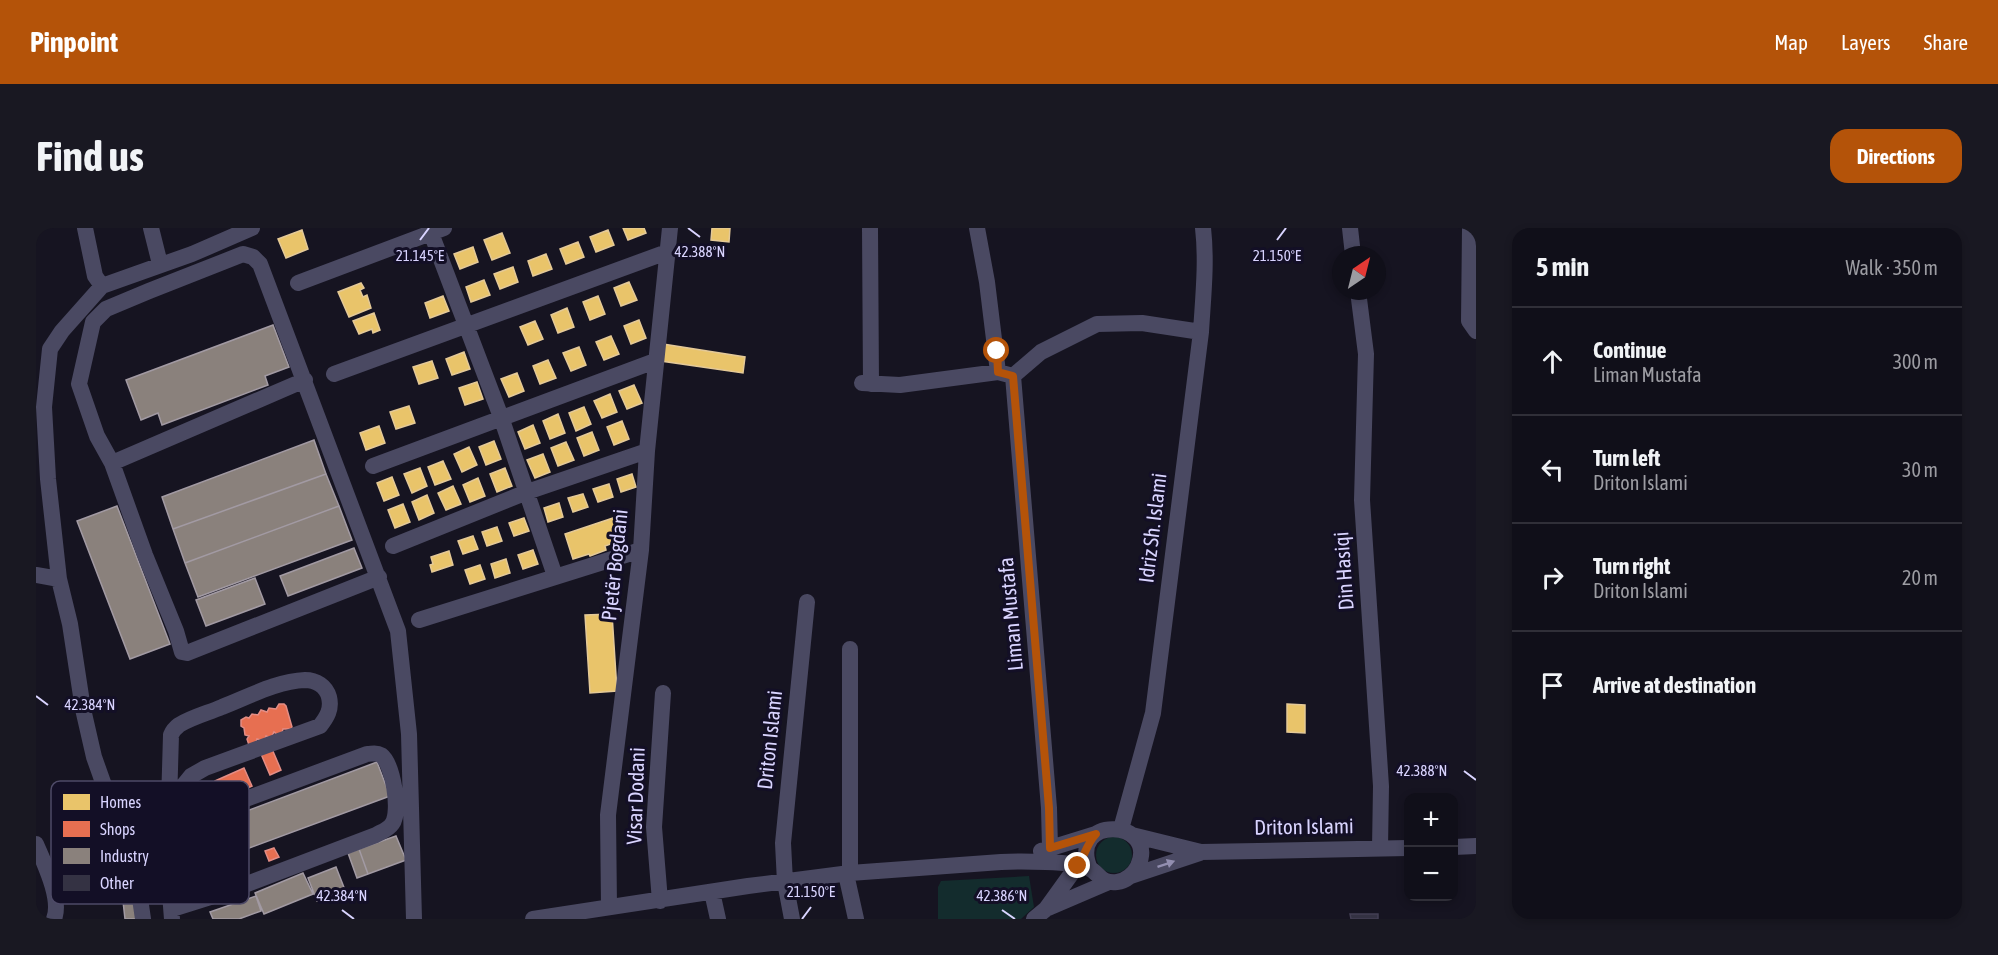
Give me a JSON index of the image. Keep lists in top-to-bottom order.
{
  "streets": {
    "street": [
      "Idriz Sh. Islami",
      "Pjetër Bogdani",
      "Din Hasiqi",
      "Liman Mustafa",
      "Driton Islami",
      "Visar Dodani"
    ]
  },
  "crossings": [
    ["Idriz Sh. Islami", "Driton Islami"],
    ["Pjetër Bogdani", "Driton Islami"],
    ["Din Hasiqi", "Driton Islami"],
    ["Liman Mustafa", "Driton Islami"],
    ["Driton Islami", "Visar Dodani"]
  ],
  "legend": [
    "Homes",
    "Shops",
    "Industry",
    "Other"
  ],
  "north": "top right",
  "page": {
    "header": "Pinpoint",
    "nav": ["Map", "Layers", "Share"],
    "buttons": "Directions",
    "title": "Find us",
    "heading": ["5 min", "Walk · 350 m"],
    "list": [
      ["Continue", "Liman Mustafa", "300 m"],
      ["Turn left", "Driton Islami", "30 m"],
      ["Turn right", "Driton Islami", "20 m"],
      "Arrive at destination"
    ],
    "map_buttons": ["+", "−"]
  },
  "coordinates": [
    "42.388°N",
    "21.145°E",
    "21.150°E",
    "42.384°N",
    "42.386°N"
  ]
}
